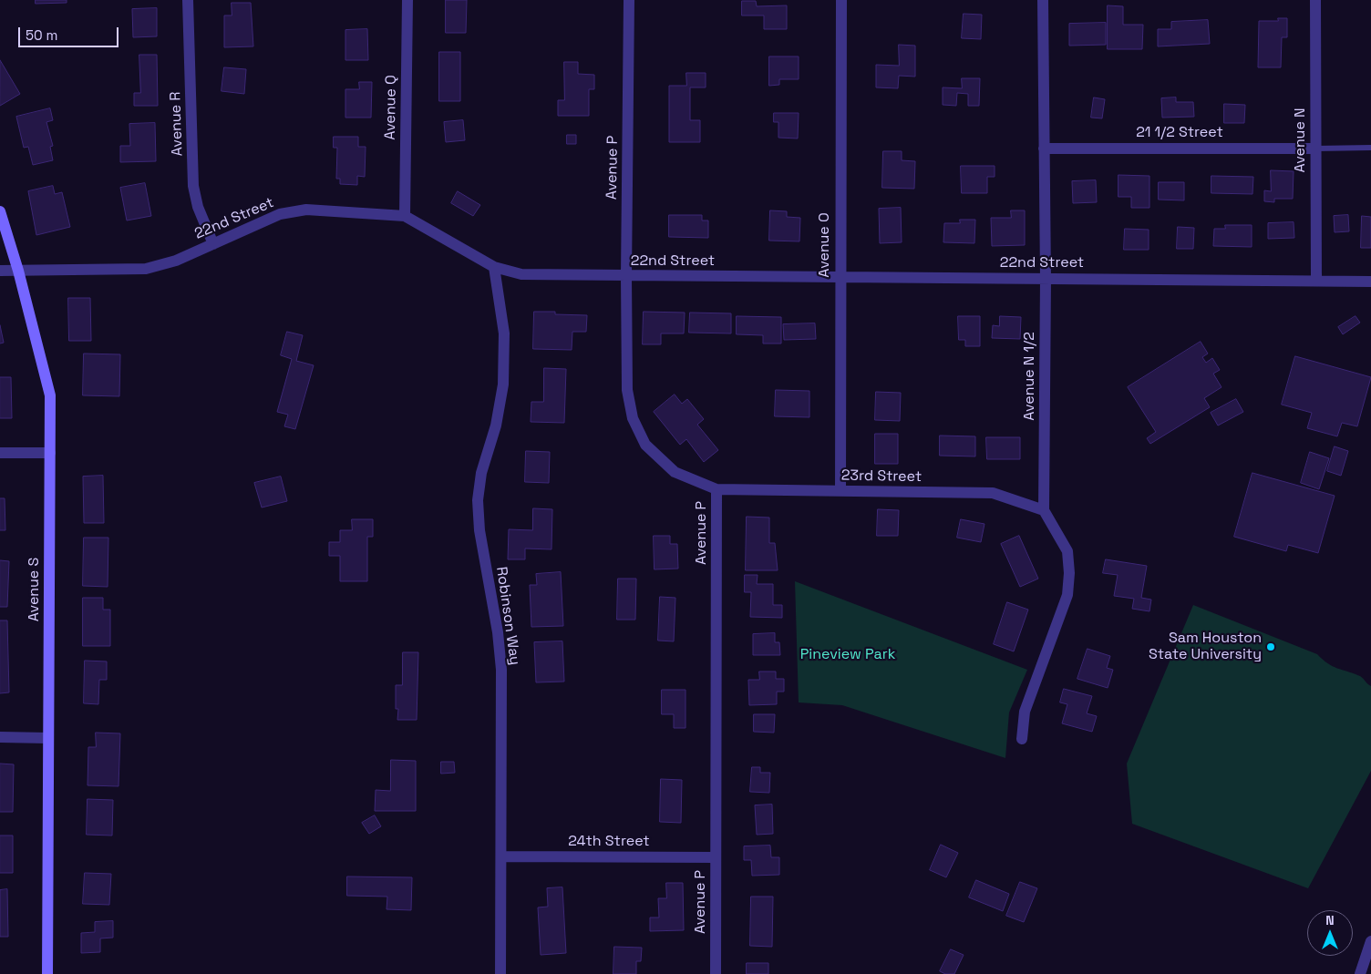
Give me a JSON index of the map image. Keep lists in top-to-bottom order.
{
  "streets": {
    "street": [
      "Avenue Q",
      "Avenue R",
      "21 1/2 Street",
      "Avenue N",
      "Avenue P",
      "22nd Street",
      "Avenue O",
      "Avenue N 1/2",
      "23rd Street",
      "Avenue S",
      "Robinson Way",
      "24th Street"
    ]
  },
  "crossings": [
    ["Avenue Q", "22nd Street"],
    ["Avenue R", "22nd Street"],
    ["21 1/2 Street", "Avenue N"],
    ["21 1/2 Street", "Avenue N 1/2"],
    ["Avenue N", "22nd Street"],
    ["Avenue P", "22nd Street"],
    ["Avenue P", "23rd Street"],
    ["Avenue P", "24th Street"],
    ["22nd Street", "Avenue O"],
    ["22nd Street", "Avenue N 1/2"],
    ["22nd Street", "Avenue S"],
    ["22nd Street", "Robinson Way"],
    ["Avenue O", "23rd Street"],
    ["Avenue N 1/2", "23rd Street"],
    ["Robinson Way", "24th Street"]
  ],
  "parks": ["Pineview Park"],
  "places": ["Sam Houston State University"],
  "scale_bar": "50 m",
  "north": "top"
}
